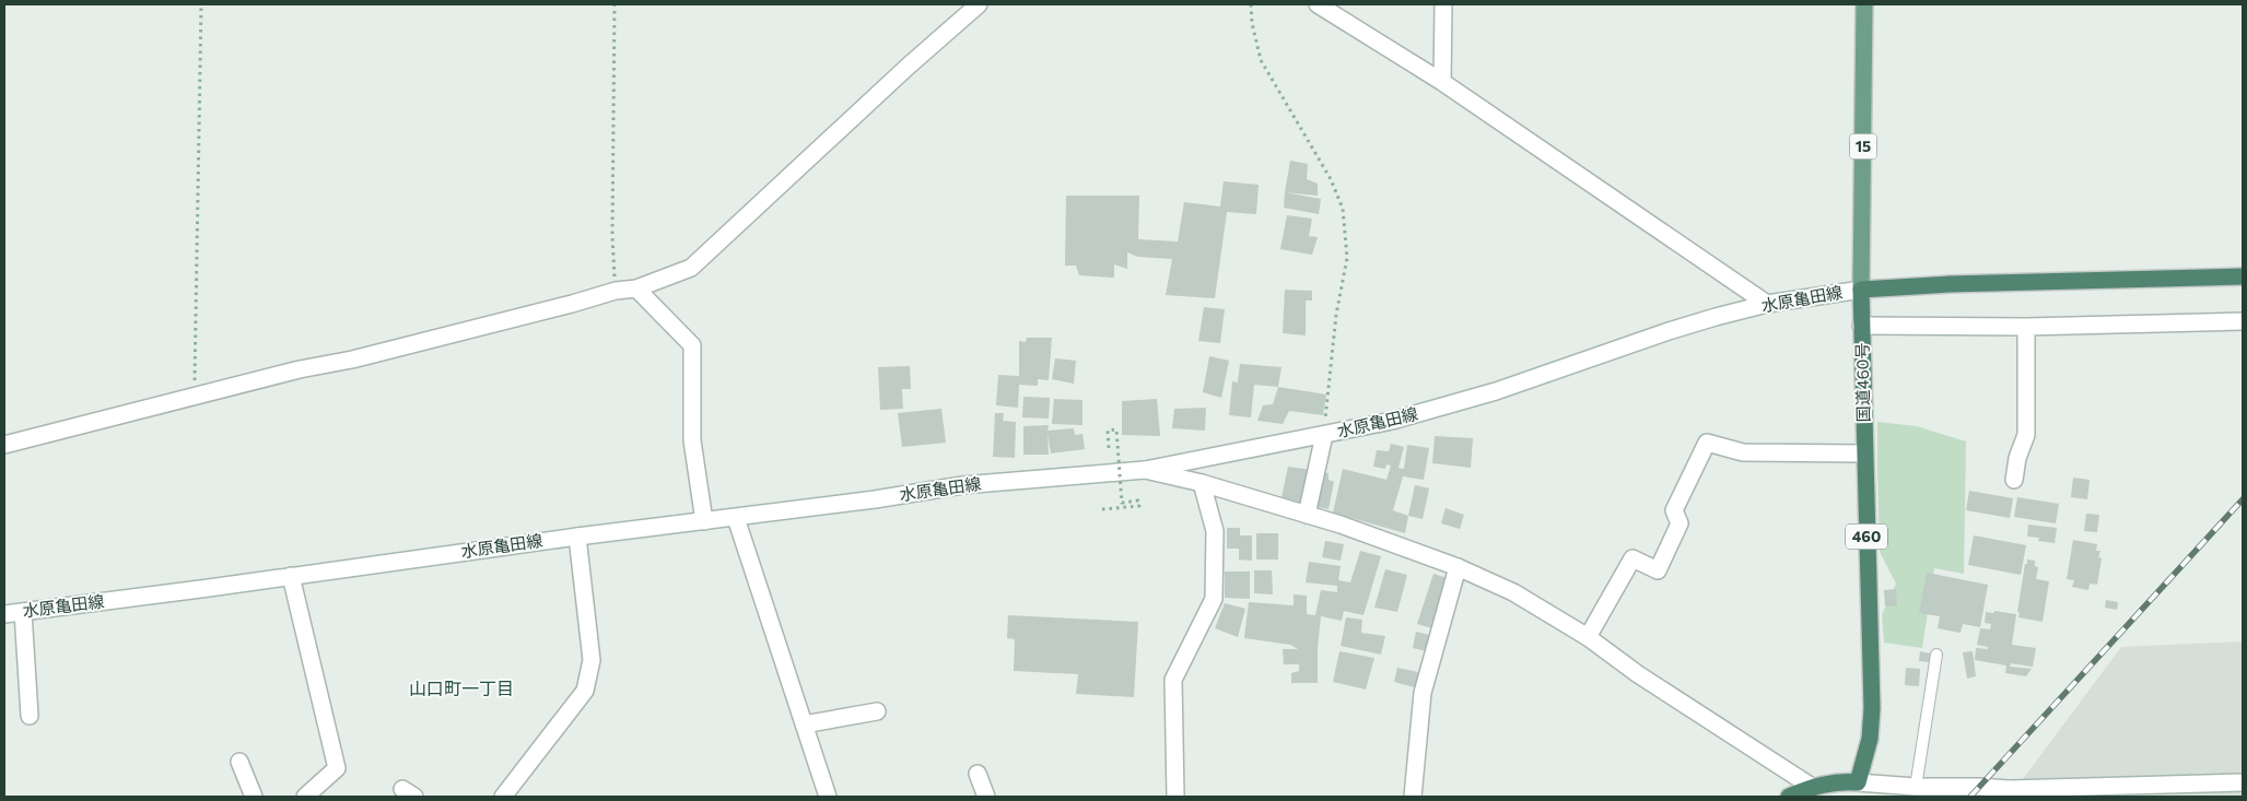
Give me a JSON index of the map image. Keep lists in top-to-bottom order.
{
  "streets": {
    "highway": ["国道460号", "460"],
    "main road": ["15"],
    "street": ["水原亀田線"]
  },
  "crossings": [
    ["15", "水原亀田線"],
    ["15", "国道460号"],
    ["水原亀田線", "国道460号"]
  ],
  "districts": ["山口町一丁目"]
}
